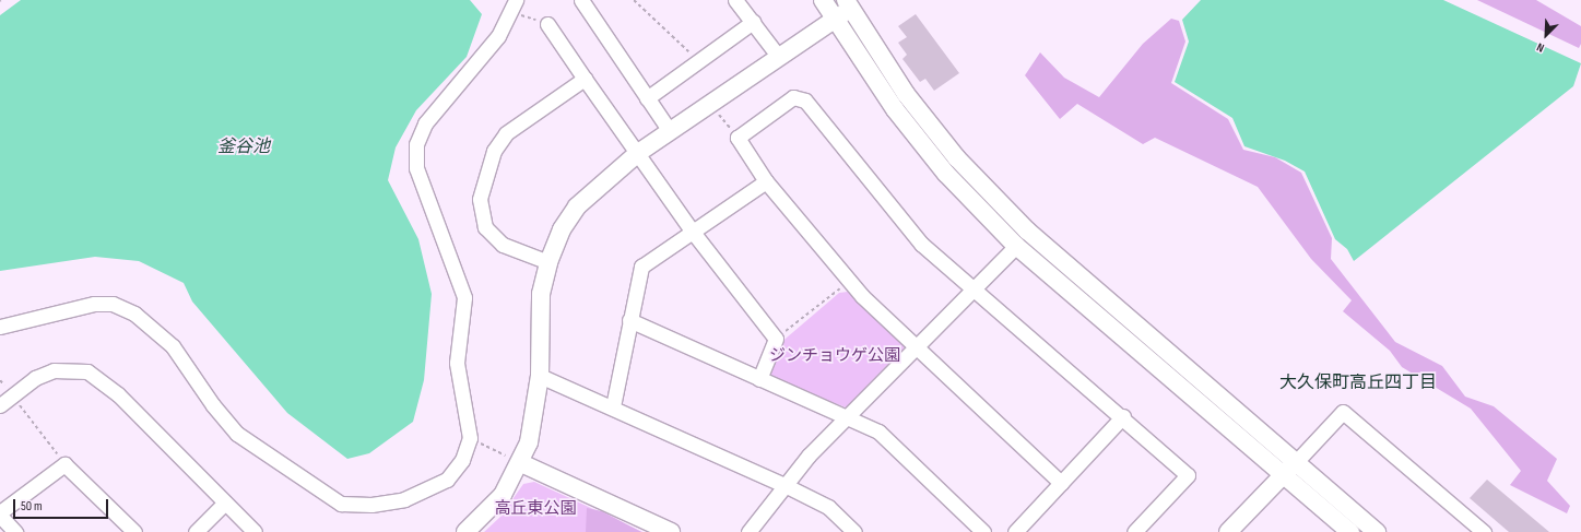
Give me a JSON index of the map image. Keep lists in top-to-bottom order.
{
  "districts": ["大久保町高丘四丁目"],
  "water": ["釜谷池"],
  "parks": ["ジンチョウゲ公園", "高丘東公園"],
  "scale_bar": "50 m",
  "north": "bottom left"
}
